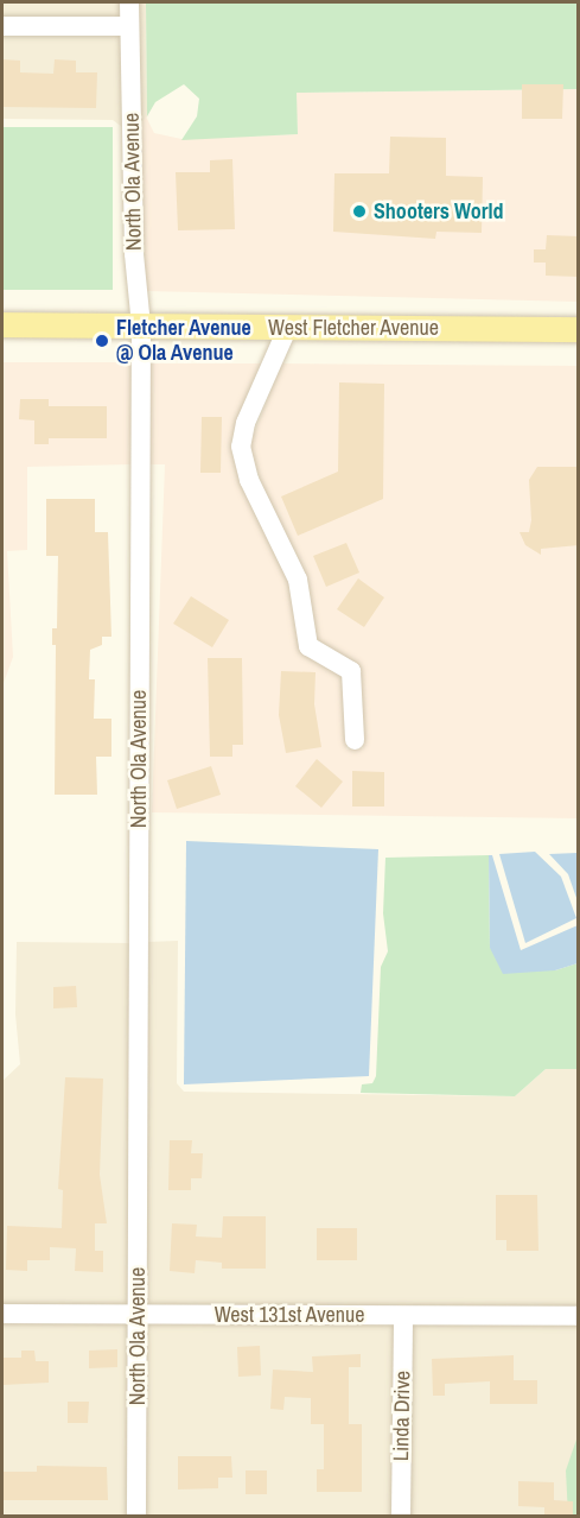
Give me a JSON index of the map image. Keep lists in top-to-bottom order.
{
  "streets": {
    "main road": ["West Fletcher Avenue"],
    "street": ["North Ola Avenue", "West 131st Avenue", "Linda Drive"]
  },
  "crossings": [
    ["North Ola Avenue", "West Fletcher Avenue"],
    ["North Ola Avenue", "West 131st Avenue"],
    ["West 131st Avenue", "Linda Drive"]
  ],
  "places": ["Shooters World", "Fletcher Avenue @ Ola Avenue"]
}
